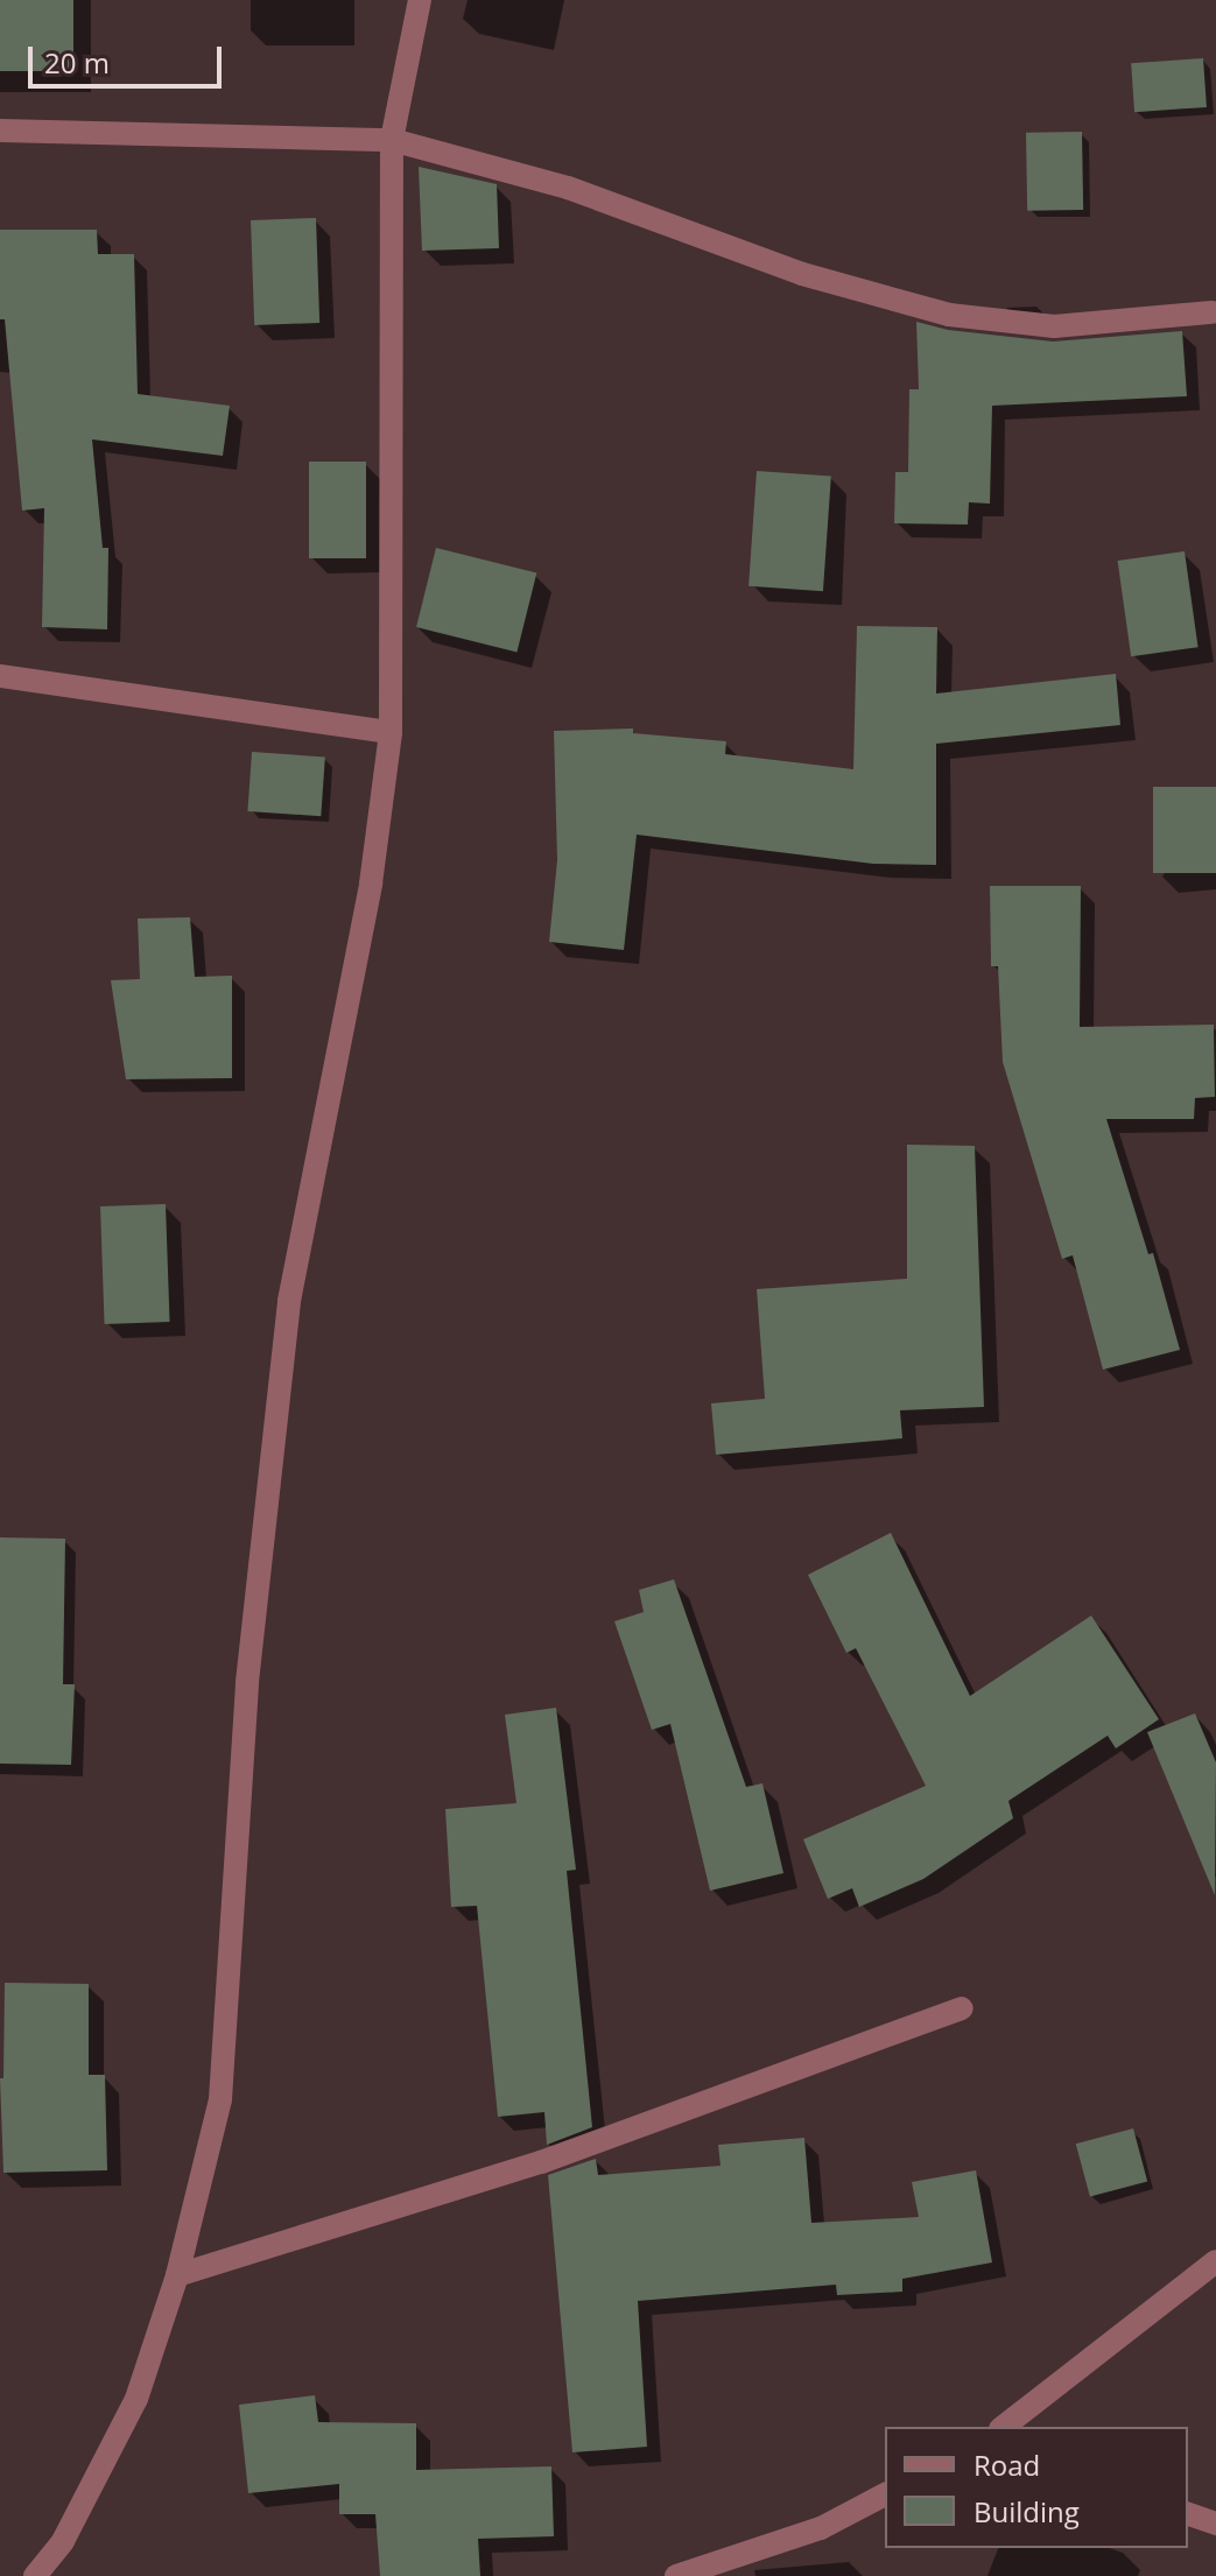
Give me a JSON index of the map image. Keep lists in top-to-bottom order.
{
  "legend": ["Road", "Building"],
  "scale_bar": "20 m"
}
